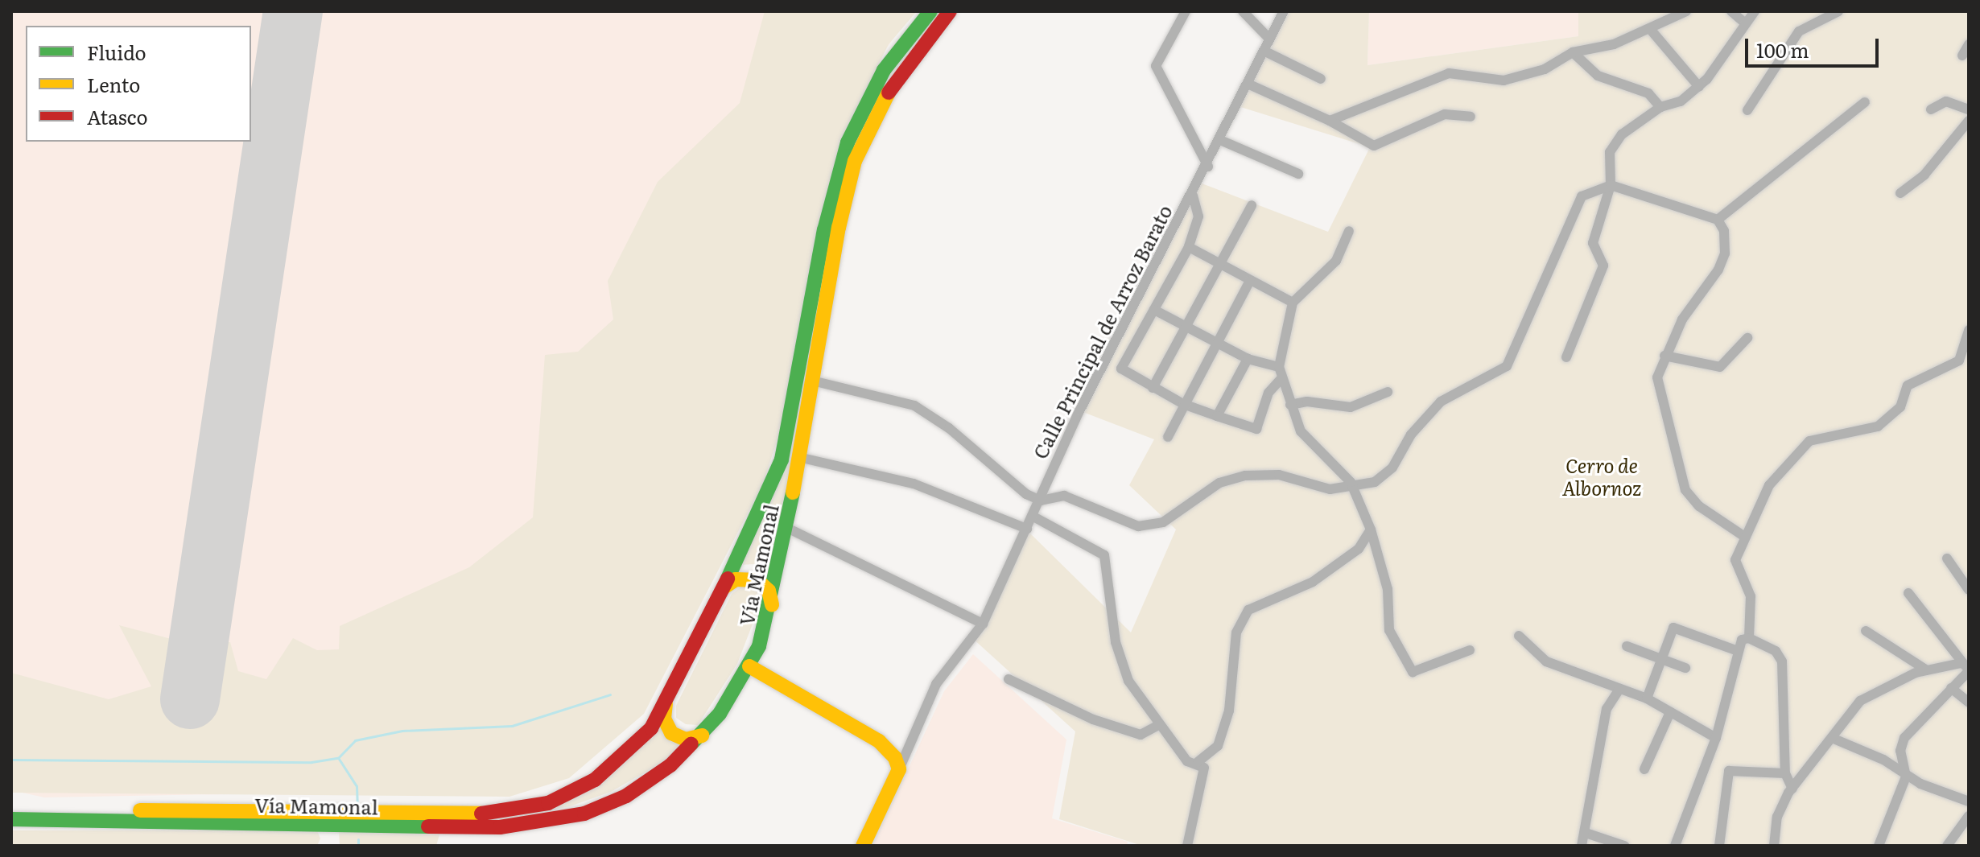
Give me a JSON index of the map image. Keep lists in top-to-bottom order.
{
  "streets": {
    "main road": ["Calle Principal de Arroz Barato", "Vía Mamonal"]
  },
  "parks": ["Cerro de Albornoz"],
  "legend": ["Fluido", "Lento", "Atasco"],
  "scale_bar": "100 m"
}
